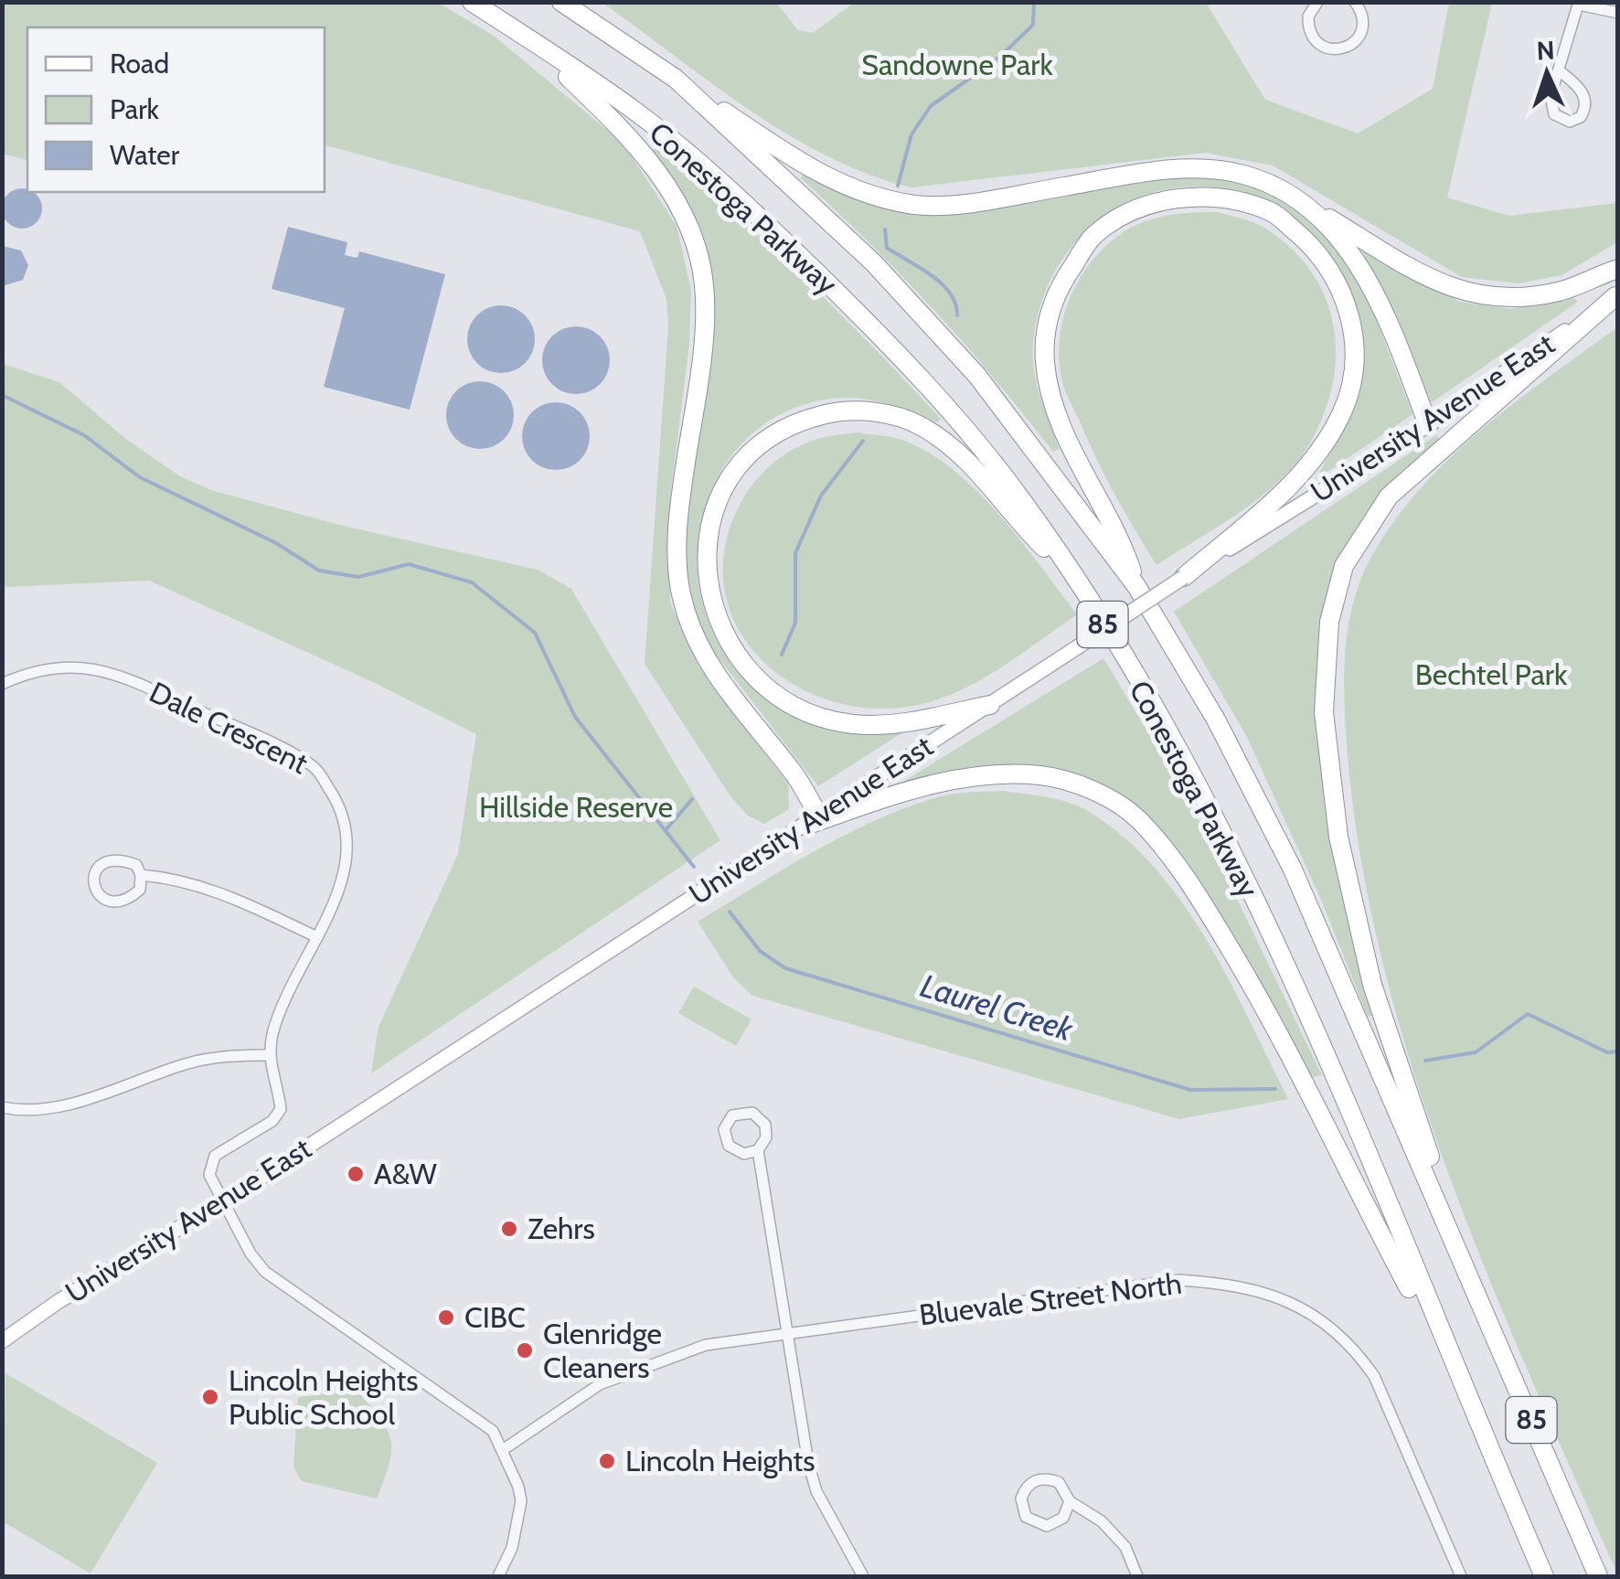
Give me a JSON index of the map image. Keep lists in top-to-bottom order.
{
  "streets": {
    "highway": ["Conestoga Parkway", "85"],
    "main road": ["University Avenue East"],
    "street": ["Dale Crescent", "Bluevale Street North"]
  },
  "crossings": [
    ["University Avenue East", "Dale Crescent"]
  ],
  "water": ["Laurel Creek"],
  "parks": ["Sandowne Park", "Bechtel Park", "Hillside Reserve"],
  "places": [
    "A&W",
    "Zehrs",
    "CIBC",
    "Glenridge Cleaners",
    "Lincoln Heights Public School",
    "Lincoln Heights"
  ],
  "legend": ["Road", "Park", "Water"],
  "north": "top"
}
